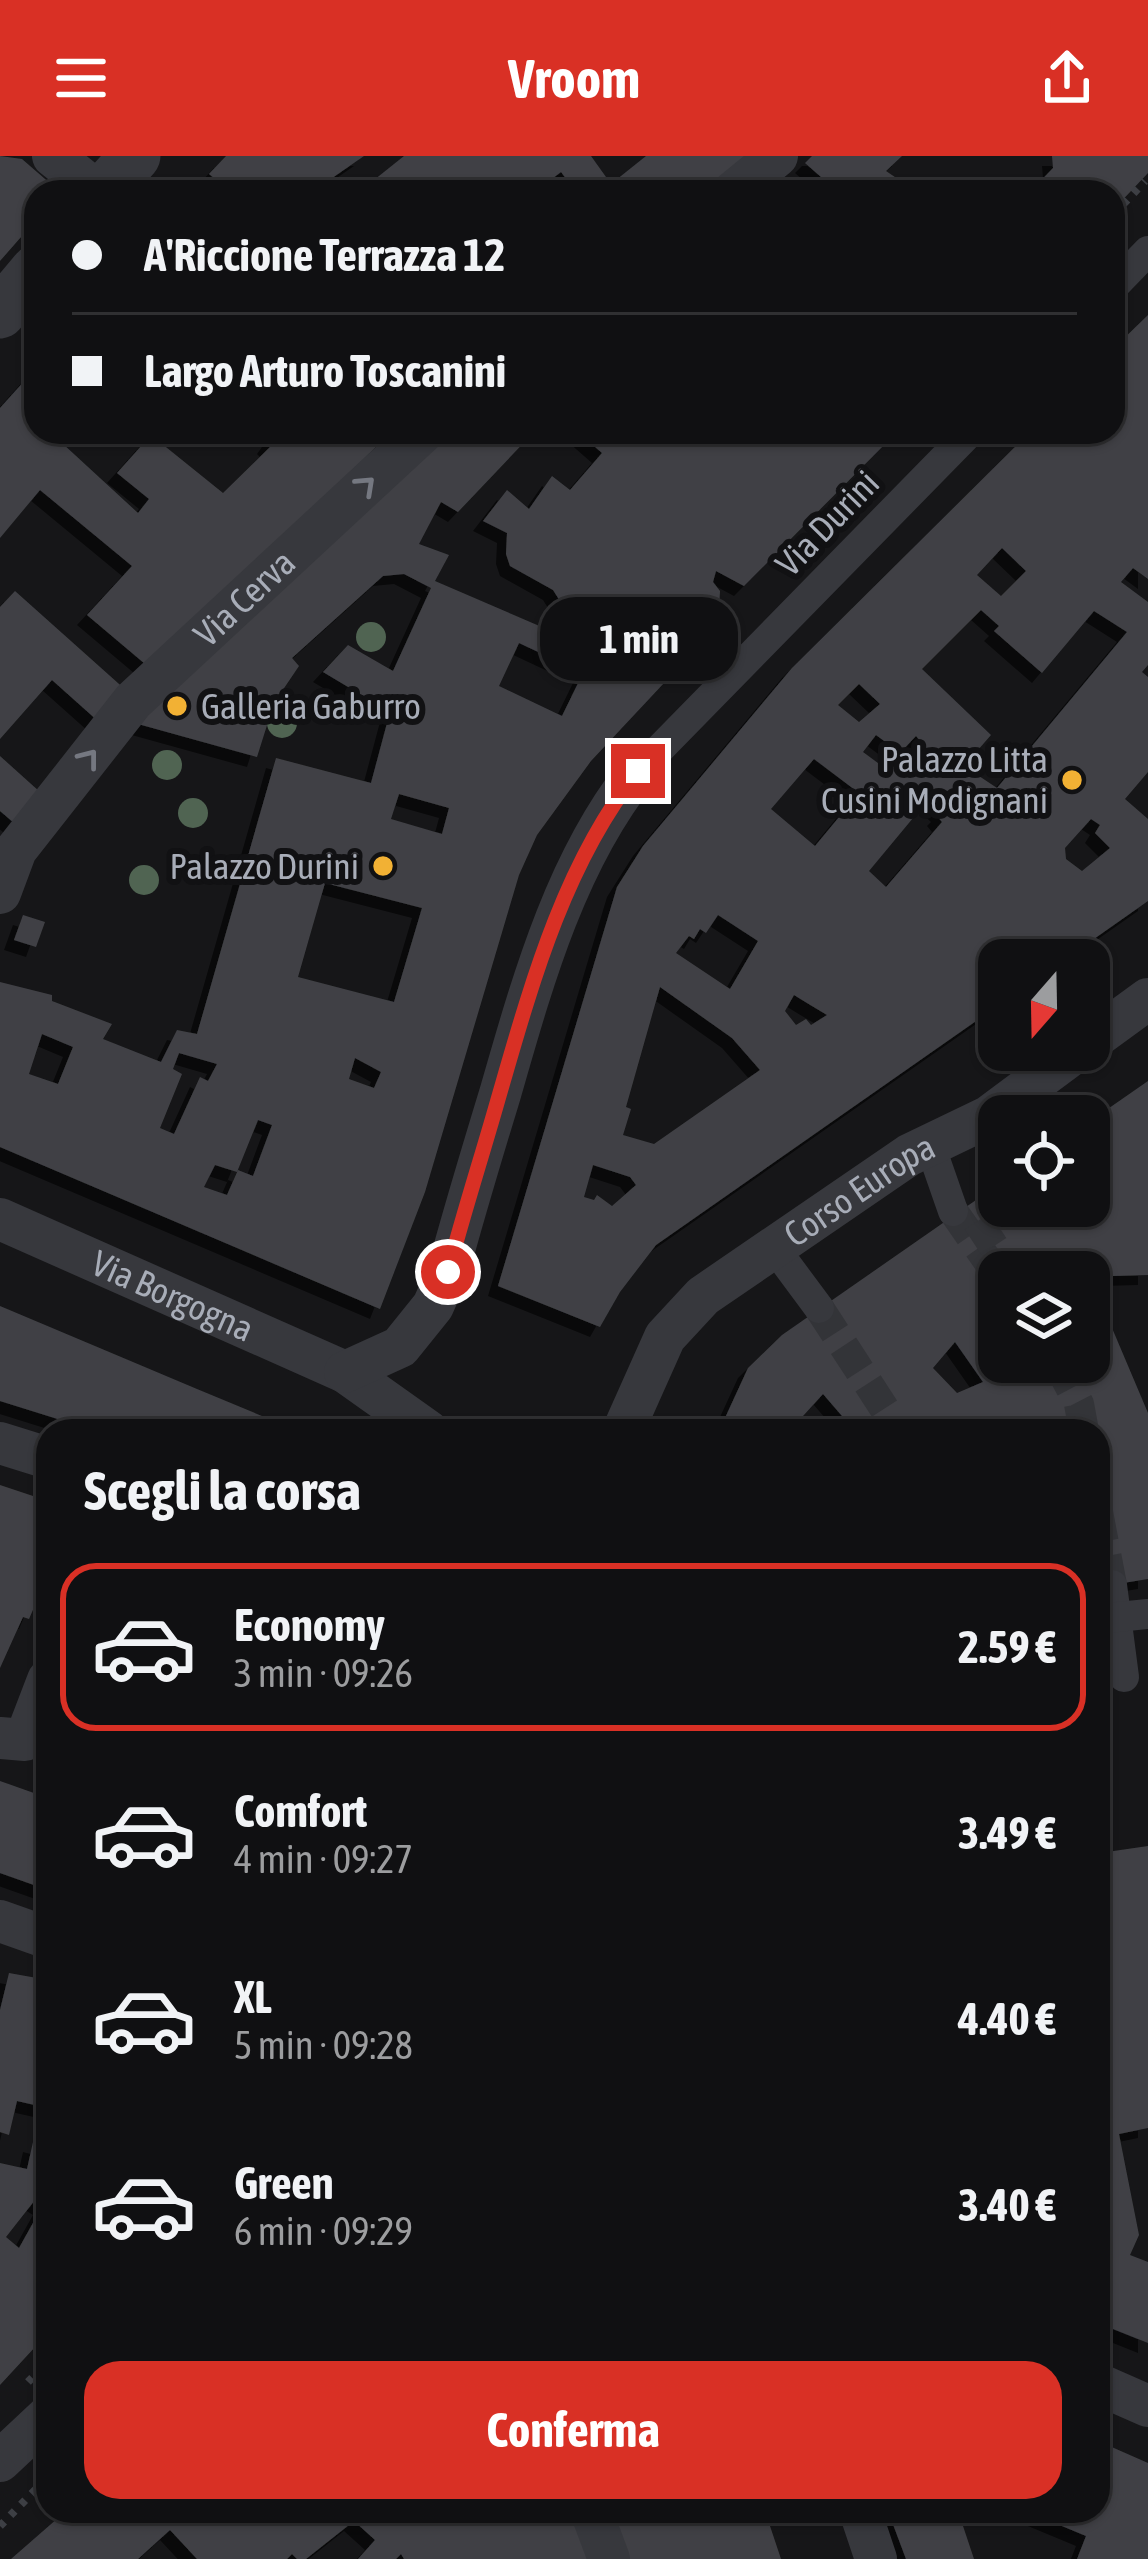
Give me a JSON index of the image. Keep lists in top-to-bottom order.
{
  "streets": {
    "street": [
      "Via Durini",
      "Via Cerva",
      "Corso Europa",
      "Via Borgogna"
    ]
  },
  "one_way": ["Via Cerva"],
  "places": ["Galleria Gaburro", "Palazzo Litta Cusini Modignani", "Palazzo Durini"],
  "north": "bottom",
  "page": {
    "header": "Vroom",
    "banner": ["A'Riccione Terrazza 12", "Largo Arturo Toscanini"],
    "bubble": "1 min",
    "heading": "Scegli la corsa",
    "list": [
      {
        "name": "Economy",
        "note": "3 min · 09:26",
        "value": "2.59 €"
      },
      {
        "name": "Comfort",
        "note": "4 min · 09:27",
        "value": "3.49 €"
      },
      {
        "name": "XL",
        "note": "5 min · 09:28",
        "value": "4.40 €"
      },
      {
        "name": "Green",
        "note": "6 min · 09:29",
        "value": "3.40 €"
      }
    ],
    "buttons": "Conferma"
  }
}
